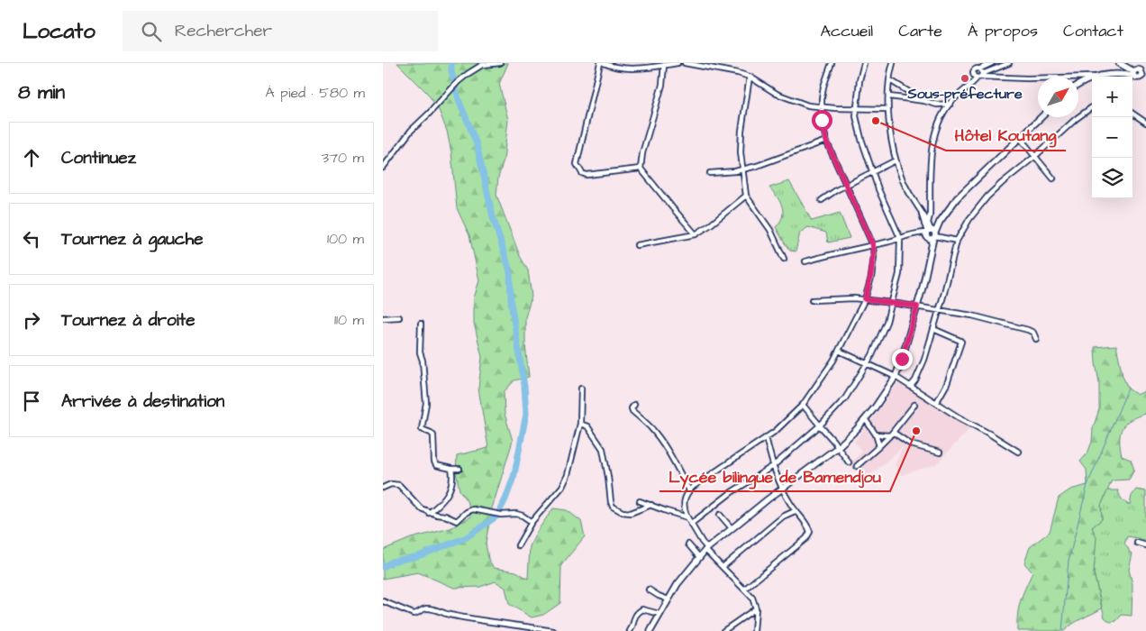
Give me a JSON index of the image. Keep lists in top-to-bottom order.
{
  "places": ["Sous-préfecture", "Hôtel Koutang", "Lycée bilingue de Bamendjou"],
  "north": "top right",
  "page": {
    "header": "Locato",
    "search": "Rechercher",
    "nav": [
      "Accueil",
      "Carte",
      "À propos",
      "Contact"
    ],
    "heading": ["8 min", "À pied · 580 m"],
    "map_buttons": ["+", "−"],
    "list": [
      ["Continuez", "370 m"],
      ["Tournez à gauche", "100 m"],
      ["Tournez à droite", "110 m"],
      "Arrivée à destination"
    ]
  }
}
